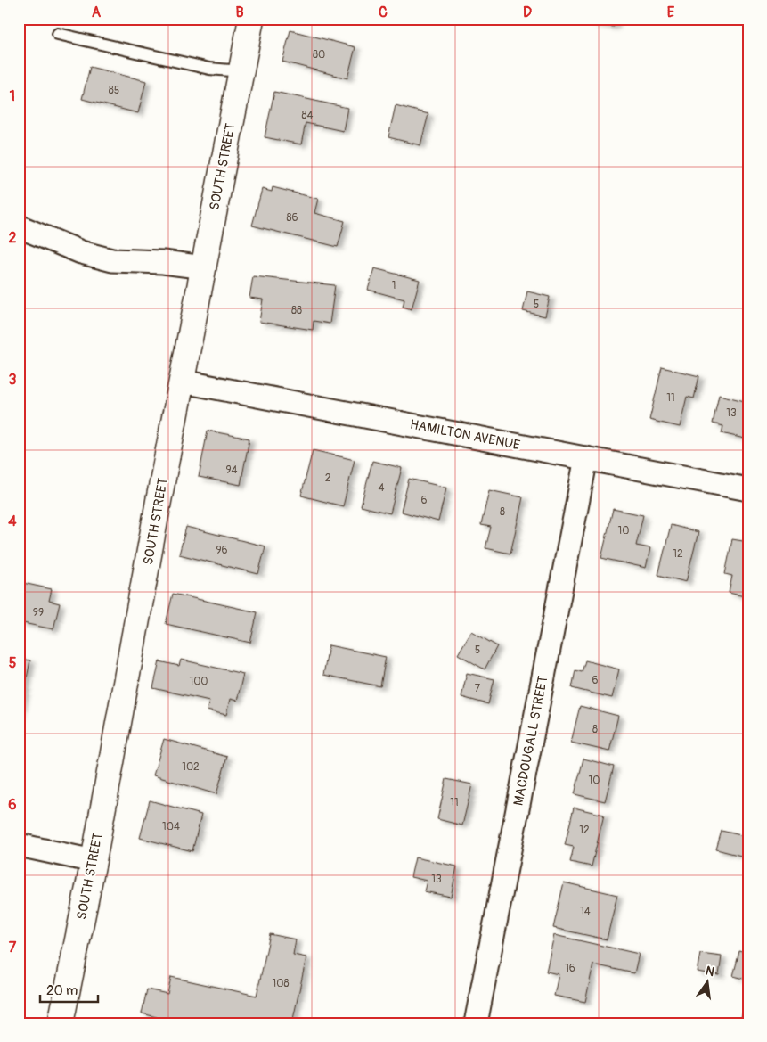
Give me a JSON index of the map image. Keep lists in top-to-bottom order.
{
  "streets": {
    "main road": ["SOUTH STREET"],
    "street": ["HAMILTON AVENUE", "MACDOUGALL STREET"]
  },
  "crossings": [
    ["SOUTH STREET", "HAMILTON AVENUE"],
    ["HAMILTON AVENUE", "MACDOUGALL STREET"]
  ],
  "house_numbers": [
    "80",
    "85",
    "84",
    "86",
    "1",
    "5",
    "88",
    "11",
    "13",
    "94",
    "2",
    "4",
    "6",
    "8",
    "10",
    "96",
    "12",
    "99",
    "5",
    "6",
    "100",
    "7",
    "8",
    "102",
    "10",
    "11",
    "104",
    "12",
    "13",
    "14",
    "16",
    "108"
  ],
  "scale_bar": "20 m",
  "north": "top",
  "grid": {
    "columns": [
      "A",
      "B",
      "C",
      "D",
      "E"
    ],
    "rows": [
      "1",
      "2",
      "3",
      "4",
      "5",
      "6",
      "7"
    ]
  }
}
